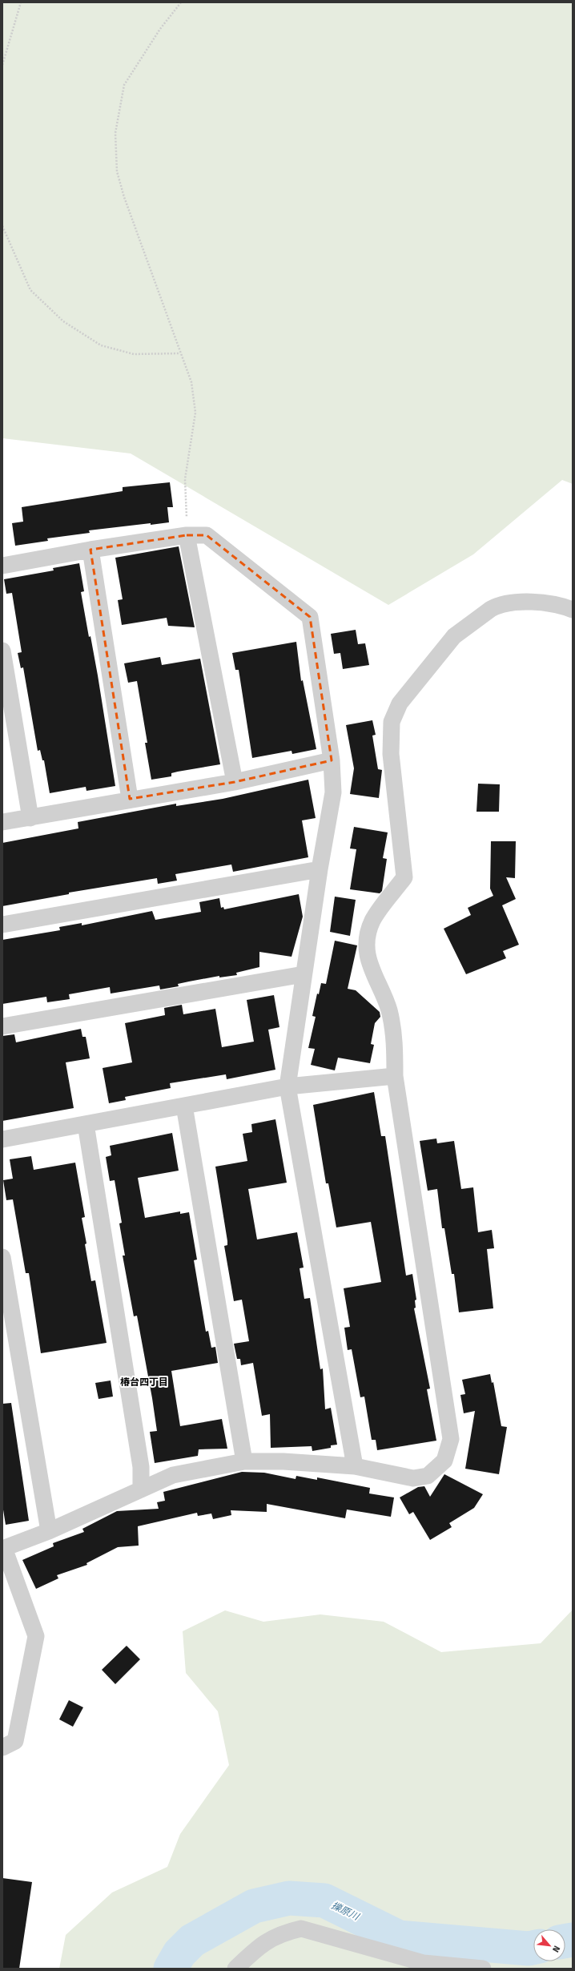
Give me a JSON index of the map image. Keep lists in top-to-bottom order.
{
  "districts": ["椿台四丁目"],
  "water": ["擽原川"],
  "north": "bottom right"
}
